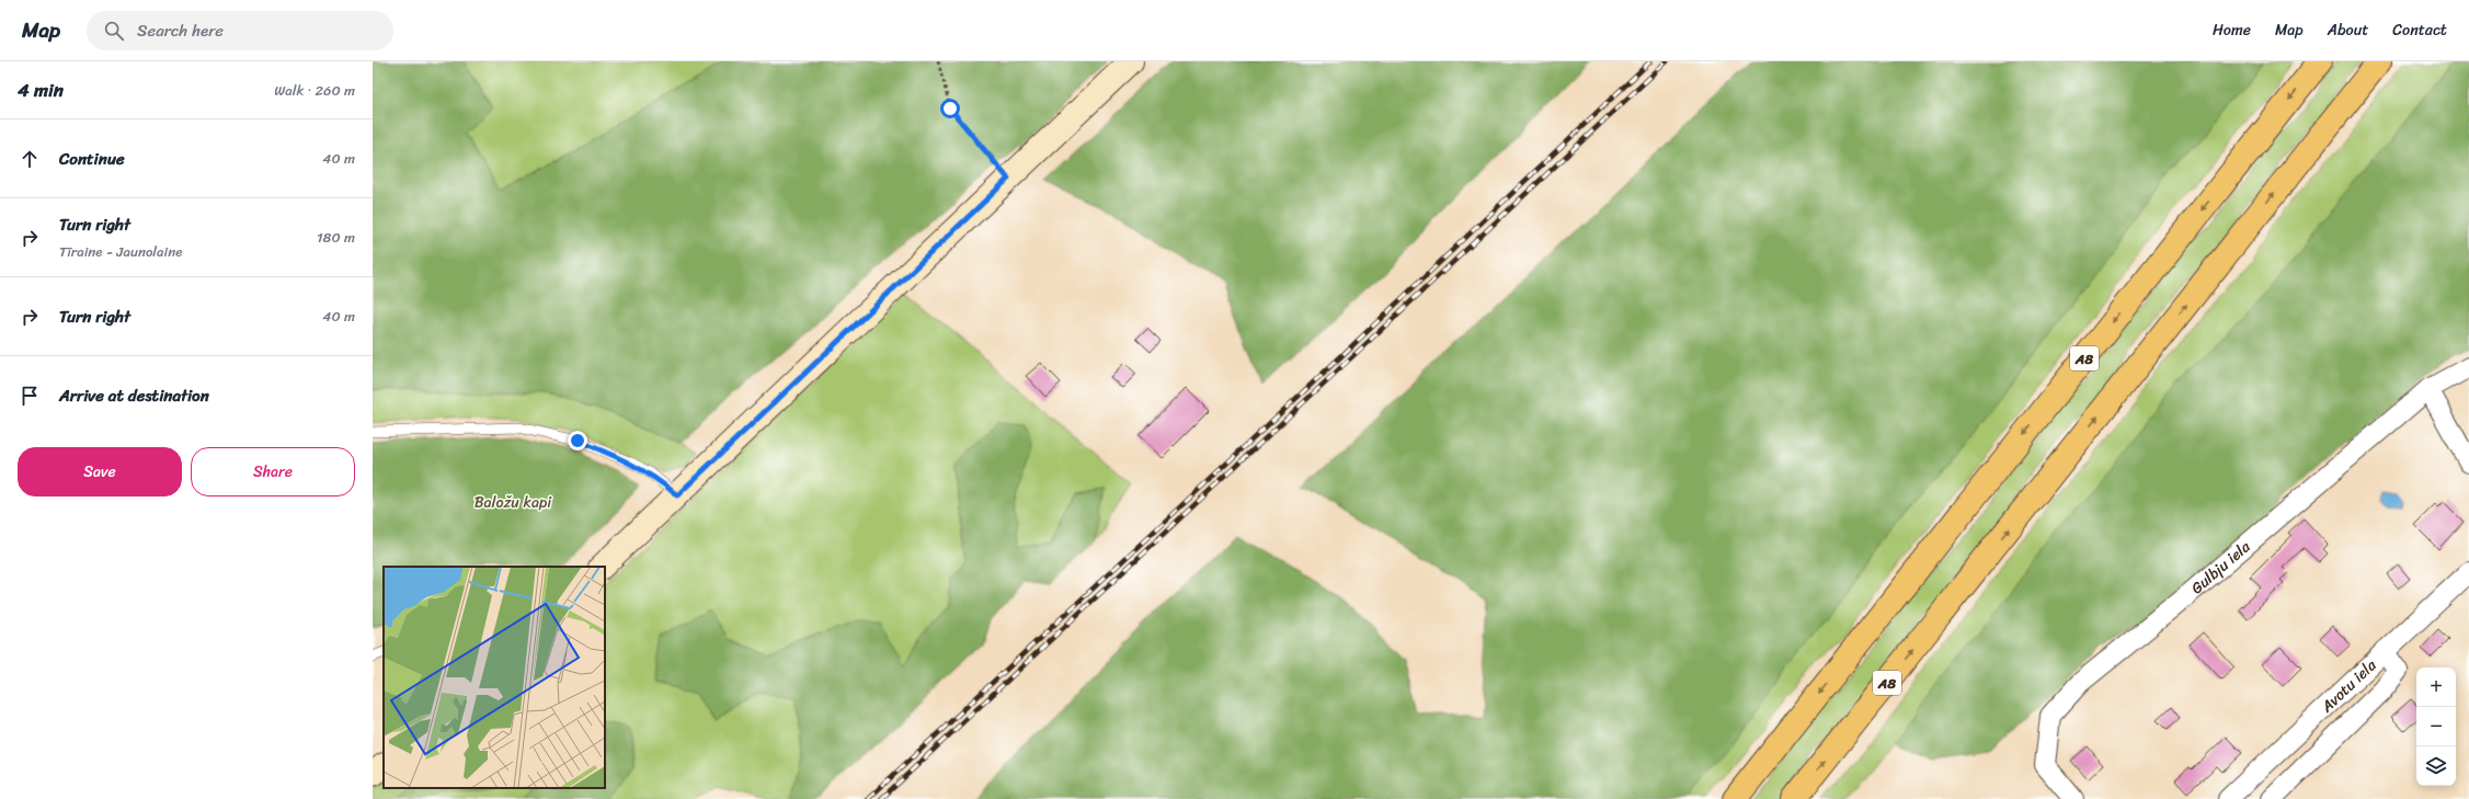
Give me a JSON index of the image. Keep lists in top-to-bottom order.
{
  "streets": {
    "highway": ["A8"],
    "street": ["Gulbju iela", "Avotu iela"]
  },
  "parks": ["Baložu kapi"],
  "page": {
    "header": "Map",
    "search": "Search here",
    "nav": [
      "Home",
      "Map",
      "About",
      "Contact"
    ],
    "heading": ["4 min", "Walk · 260 m"],
    "list": [
      ["Continue", "40 m"],
      ["Turn right", "Tīraine - Jaunolaine", "180 m"],
      ["Turn right", "40 m"],
      "Arrive at destination"
    ],
    "buttons": ["Save", "Share"],
    "map_buttons": ["+", "−"]
  }
}
